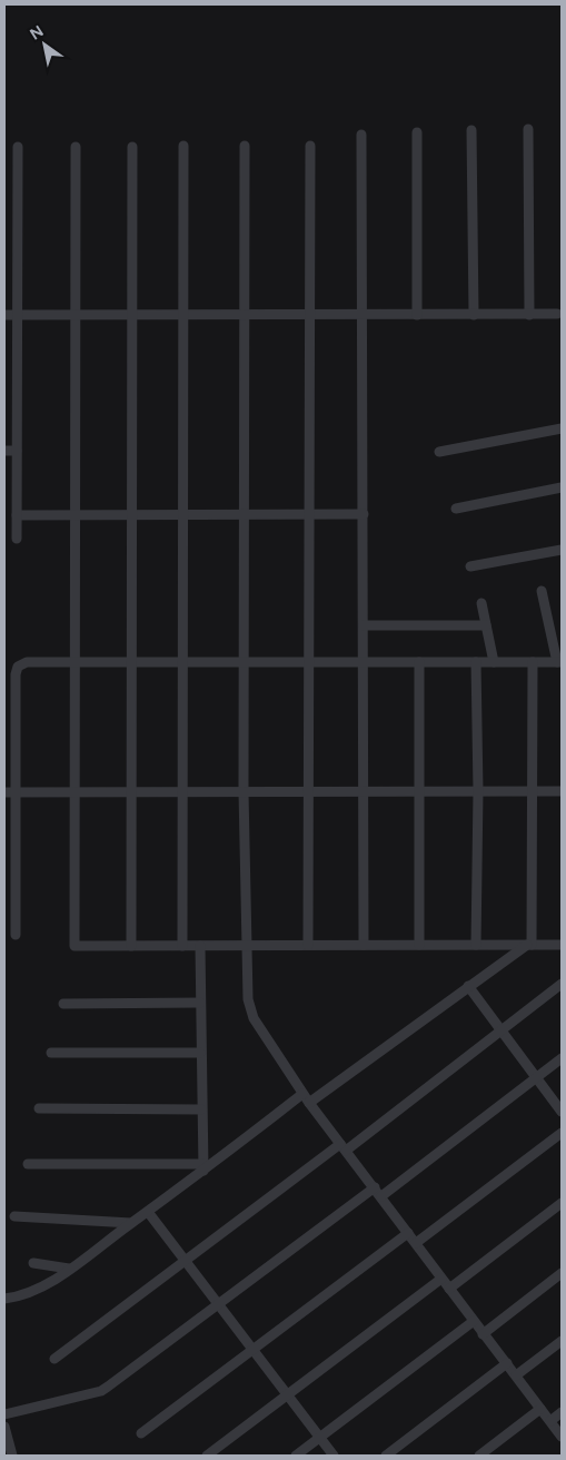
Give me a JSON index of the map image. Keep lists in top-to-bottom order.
{
  "north": "top left"
}
